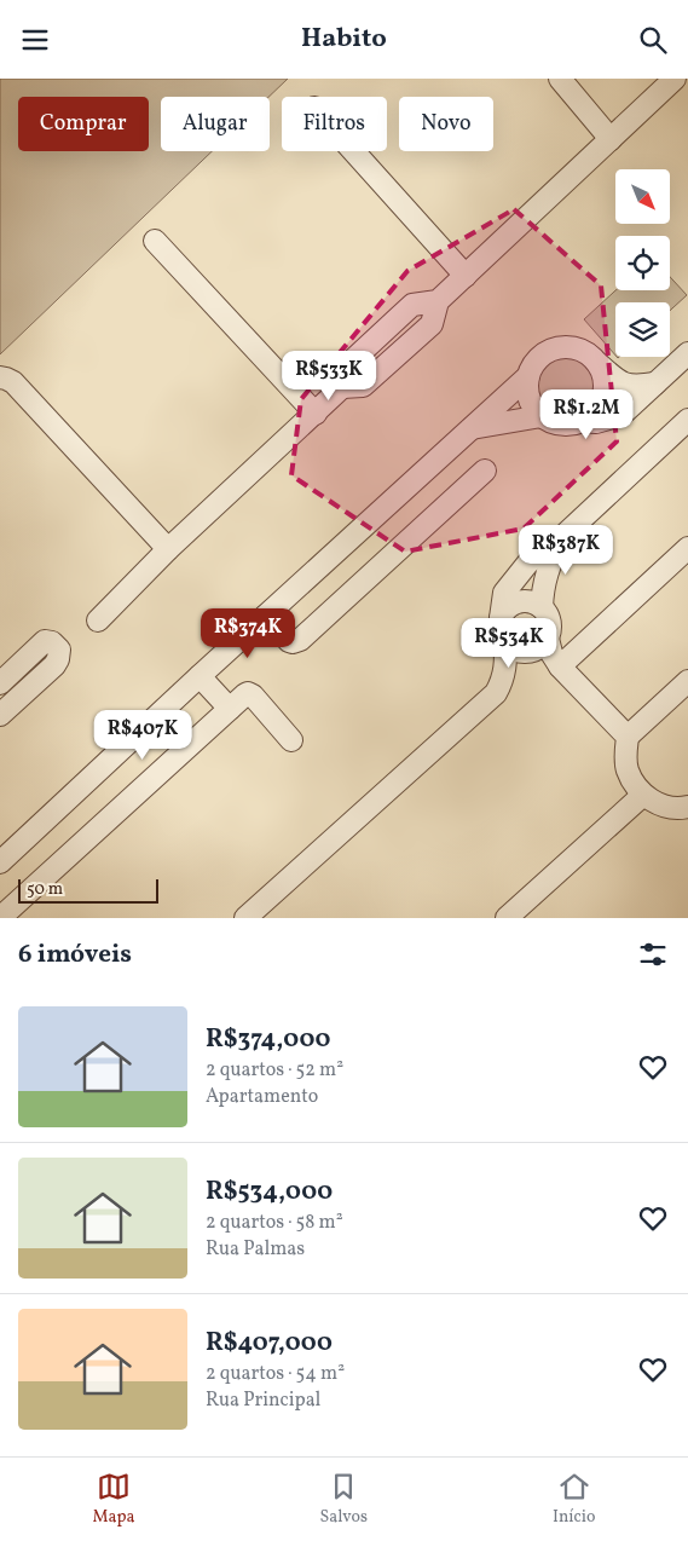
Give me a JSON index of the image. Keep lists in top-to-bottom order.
{
  "scale_bar": "50 m",
  "north": "bottom right",
  "page": {
    "header": "Habito",
    "chip": [
      "Comprar",
      "Alugar",
      "Filtros",
      "Novo"
    ],
    "price": [
      "R$533K",
      "R$1.2M",
      "R$387K",
      "R$374K",
      "R$534K",
      "R$407K"
    ],
    "scale": "50 m",
    "heading": "6 imóveis",
    "list": [
      {
        "name": "R$374,000",
        "note": "2 quartos · 52 m² · Apartamento"
      },
      {
        "name": "R$534,000",
        "note": "2 quartos · 58 m² · Rua Palmas"
      },
      {
        "name": "R$407,000",
        "note": "2 quartos · 54 m² · Rua Principal"
      }
    ],
    "tabs": ["Mapa", "Salvos", "Início"]
  }
}
